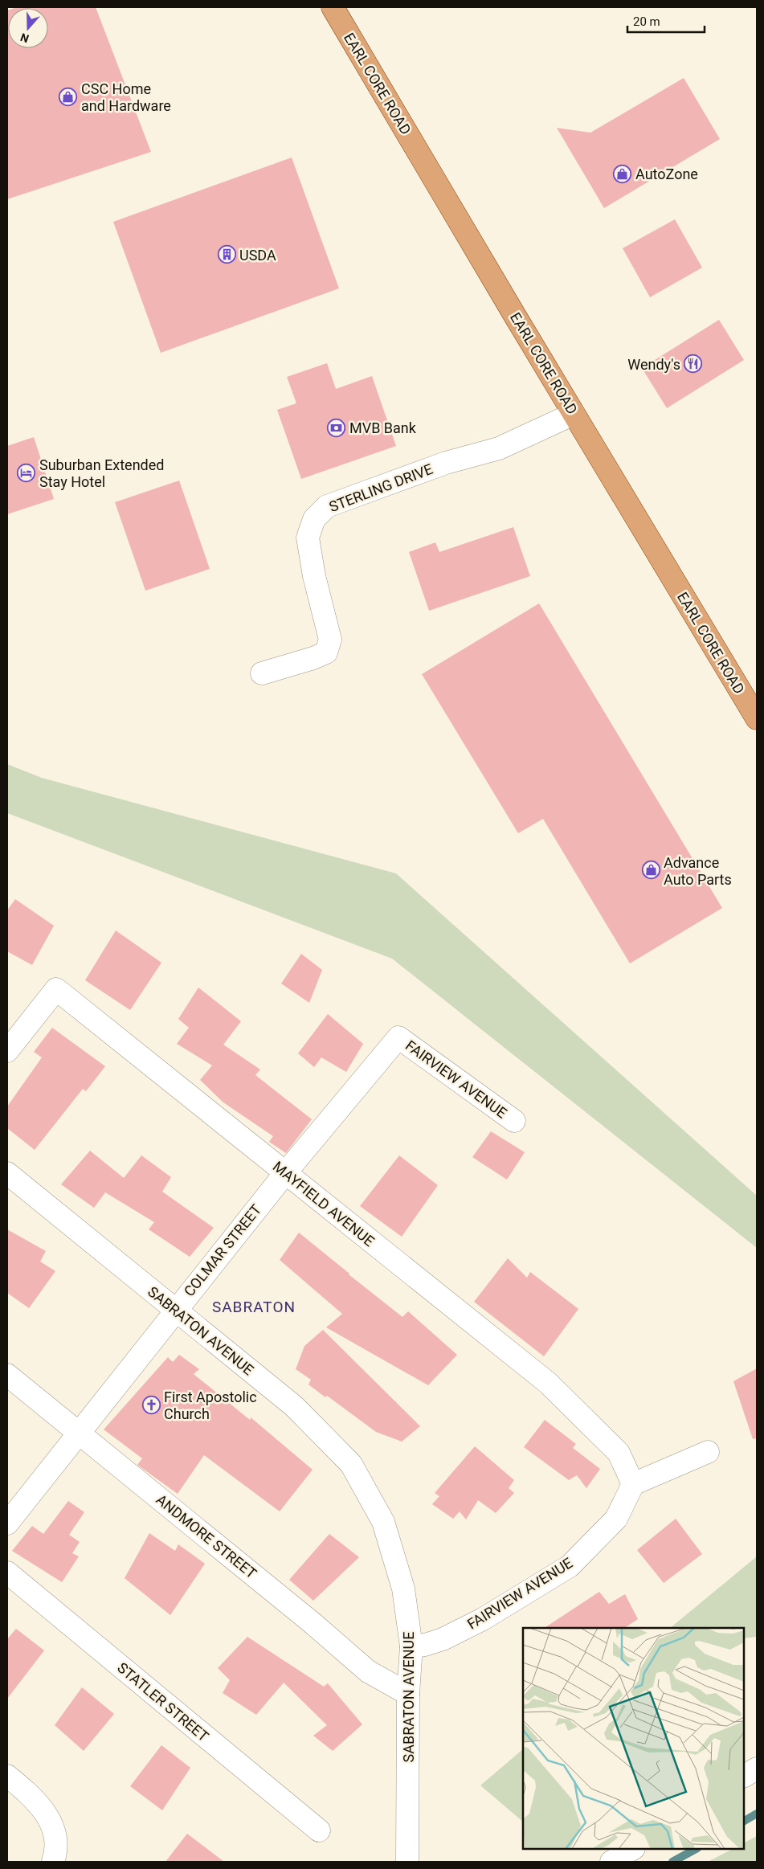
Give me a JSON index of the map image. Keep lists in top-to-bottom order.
{
  "streets": {
    "main road": ["EARL CORE ROAD"],
    "street": [
      "STERLING DRIVE",
      "FAIRVIEW AVENUE",
      "MAYFIELD AVENUE",
      "COLMAR STREET",
      "SABRATON AVENUE",
      "ANDMORE STREET",
      "STATLER STREET"
    ]
  },
  "crossings": [
    ["EARL CORE ROAD", "STERLING DRIVE"],
    ["FAIRVIEW AVENUE", "MAYFIELD AVENUE"],
    ["FAIRVIEW AVENUE", "COLMAR STREET"],
    ["FAIRVIEW AVENUE", "SABRATON AVENUE"],
    ["MAYFIELD AVENUE", "COLMAR STREET"],
    ["COLMAR STREET", "SABRATON AVENUE"],
    ["COLMAR STREET", "ANDMORE STREET"],
    ["SABRATON AVENUE", "ANDMORE STREET"]
  ],
  "districts": ["SABRATON"],
  "places": {
    "shop": ["CSC Home and Hardware", "AutoZone", "Advance Auto Parts"],
    "building": ["USDA"],
    "restaurant": ["Wendy's"],
    "bank": ["MVB Bank"],
    "hotel": ["Suburban Extended Stay Hotel"],
    "church": ["First Apostolic Church"]
  },
  "scale_bar": "20 m",
  "north": "bottom"
}
